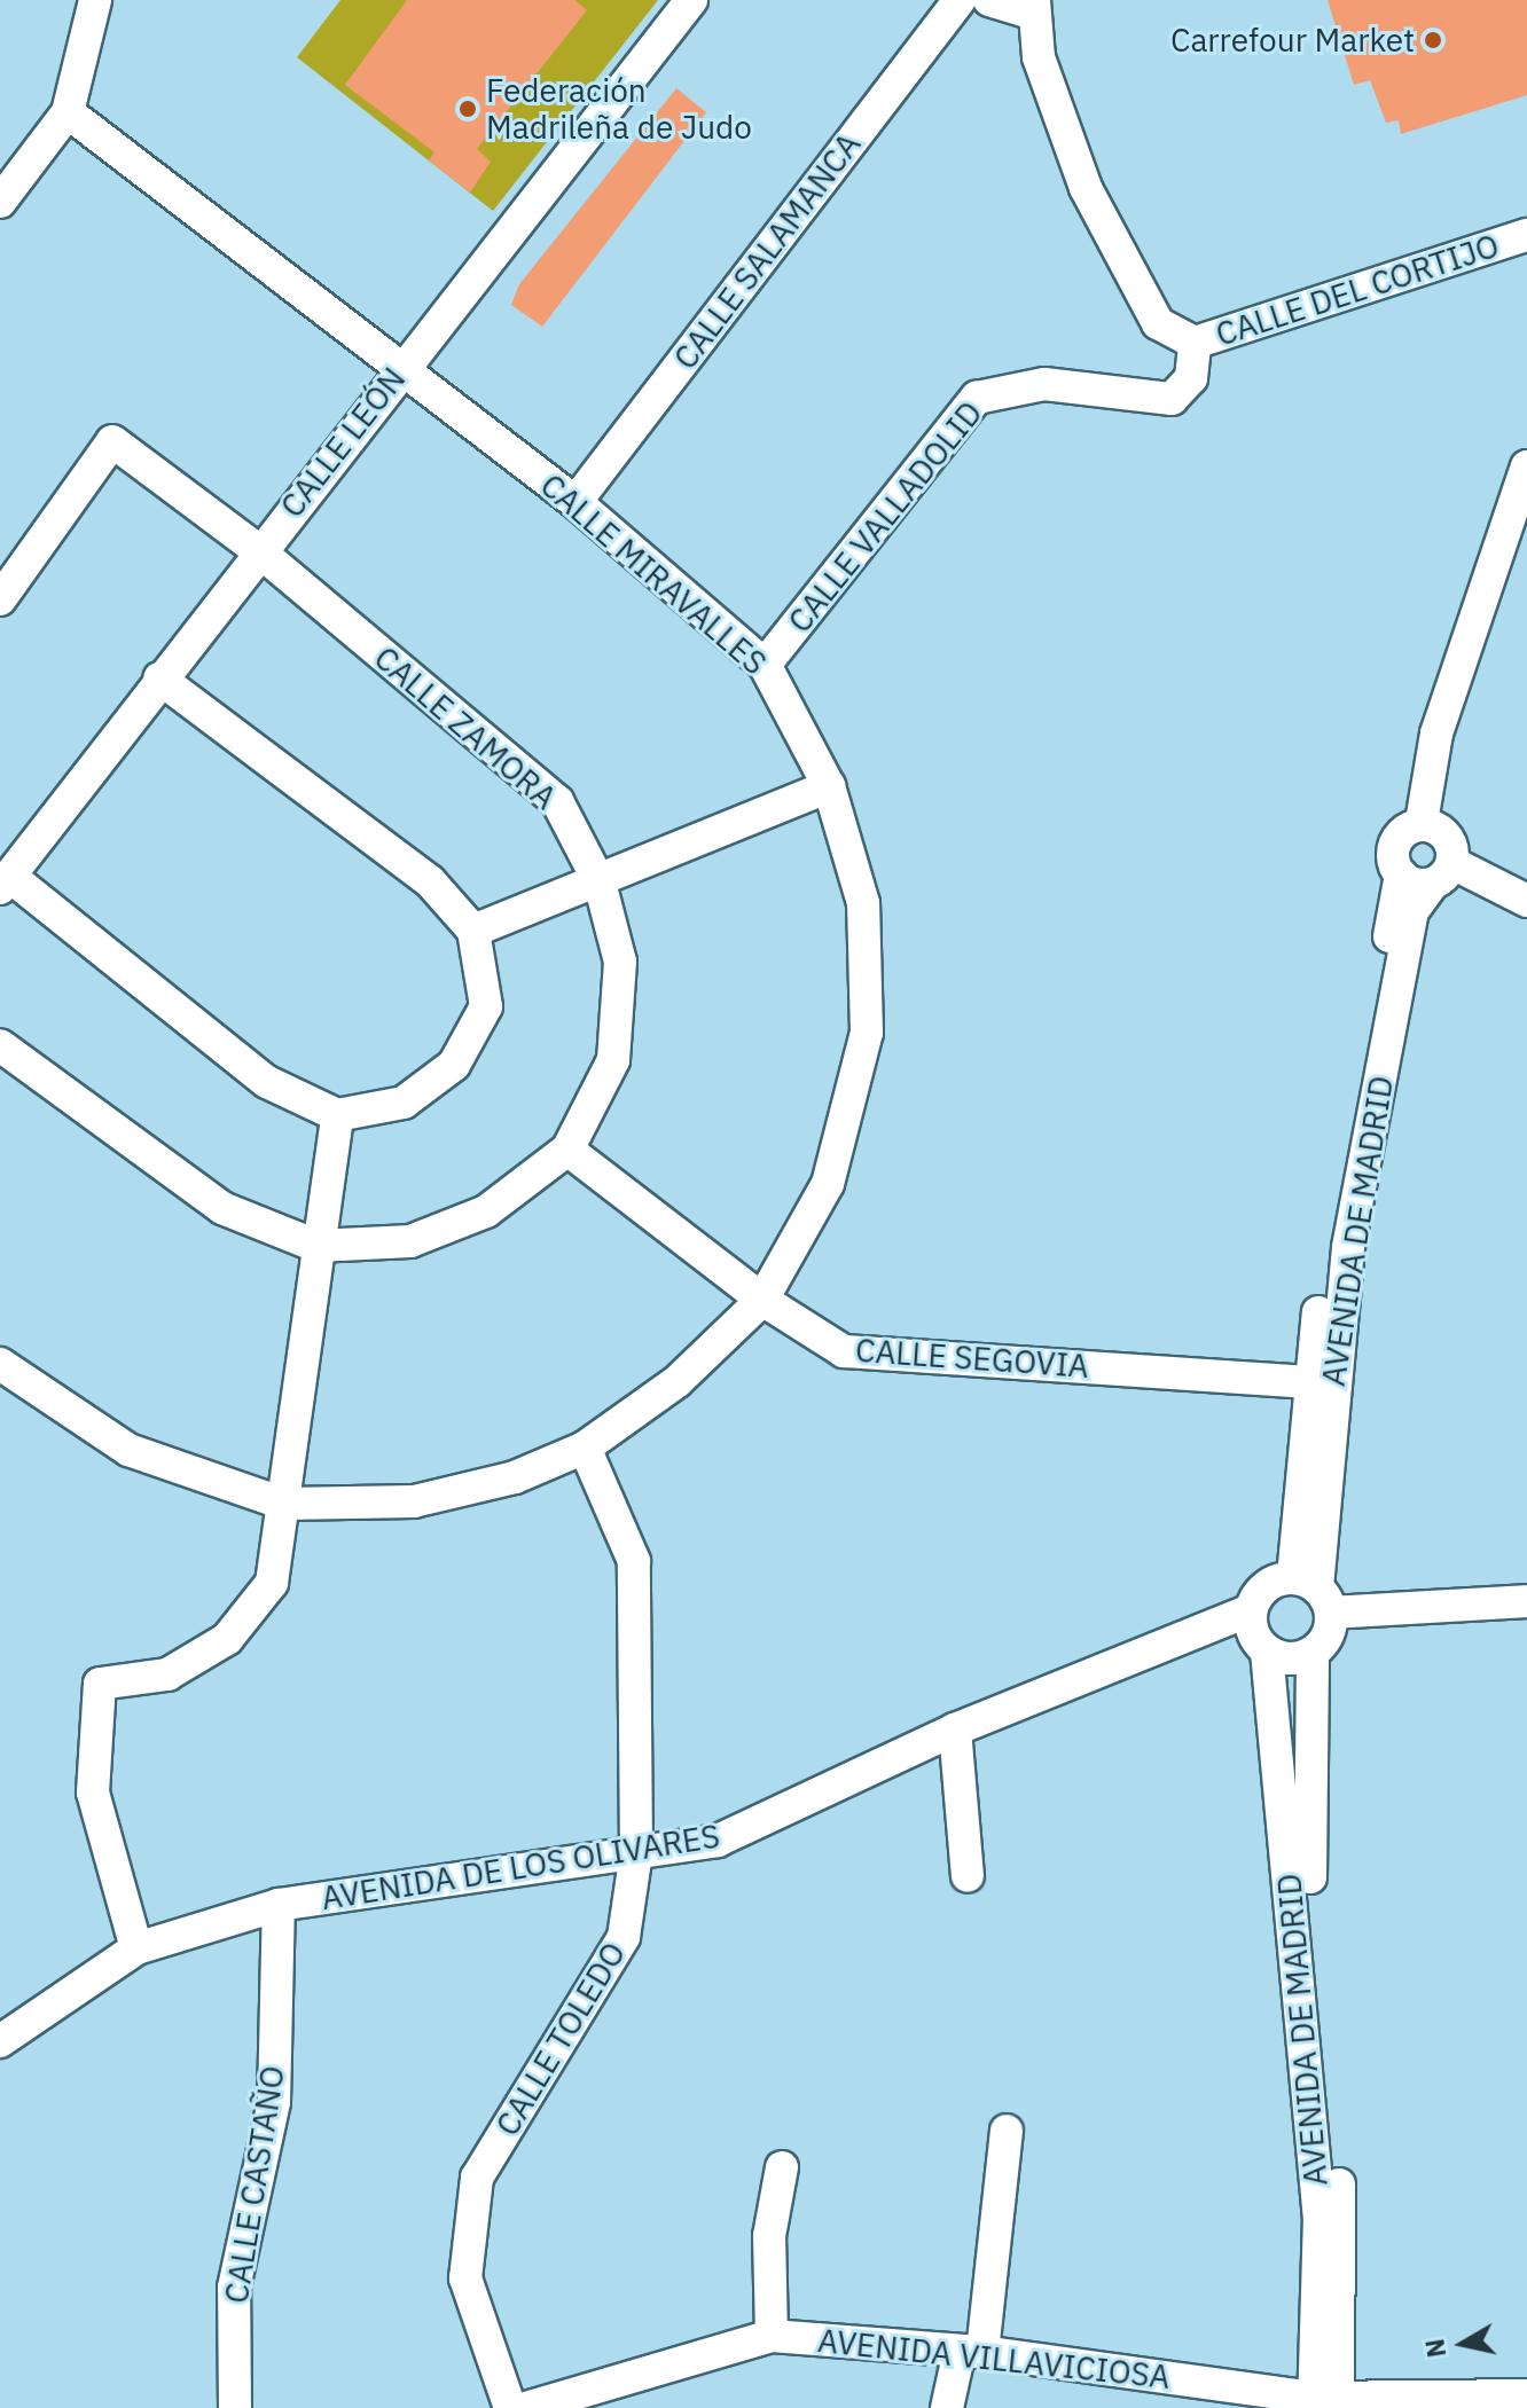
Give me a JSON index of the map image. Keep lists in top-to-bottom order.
{
  "streets": {
    "street": [
      "CALLE SALAMANCA",
      "CALLE DEL CORTIJO",
      "CALLE LEÓN",
      "CALLE VALLADOLID",
      "CALLE MIRAVALLES",
      "CALLE ZAMORA",
      "AVENIDA DE MADRID",
      "CALLE SEGOVIA",
      "AVENIDA DE LOS OLIVARES",
      "CALLE TOLEDO",
      "CALLE CASTAÑO",
      "AVENIDA VILLAVICIOSA"
    ]
  },
  "crossings": [
    ["CALLE SALAMANCA", "CALLE MIRAVALLES"],
    ["CALLE DEL CORTIJO", "CALLE VALLADOLID"],
    ["CALLE LEÓN", "CALLE MIRAVALLES"],
    ["CALLE LEÓN", "CALLE ZAMORA"],
    ["CALLE VALLADOLID", "CALLE MIRAVALLES"],
    ["CALLE MIRAVALLES", "CALLE SEGOVIA"],
    ["CALLE MIRAVALLES", "CALLE TOLEDO"],
    ["CALLE ZAMORA", "CALLE SEGOVIA"],
    ["AVENIDA DE MADRID", "CALLE SEGOVIA"],
    ["AVENIDA DE MADRID", "AVENIDA DE LOS OLIVARES"],
    ["AVENIDA DE MADRID", "AVENIDA VILLAVICIOSA"],
    ["AVENIDA DE LOS OLIVARES", "CALLE TOLEDO"],
    ["AVENIDA DE LOS OLIVARES", "CALLE CASTAÑO"]
  ],
  "places": ["Carrefour Market", "Federación Madrileña de Judo"],
  "north": "left"
}
